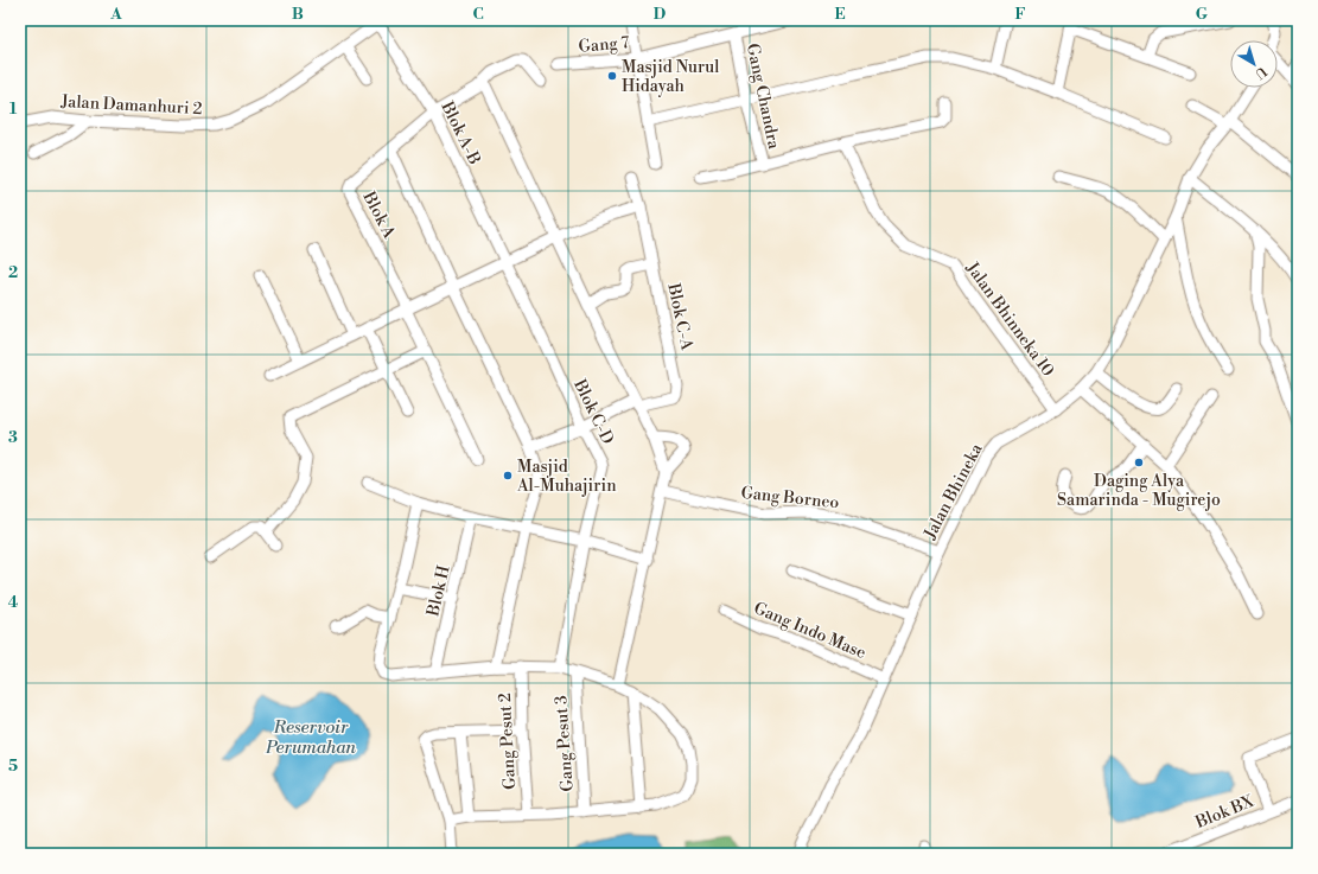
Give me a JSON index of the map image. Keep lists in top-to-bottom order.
{
  "streets": {
    "street": [
      "Gang 7",
      "Gang Chandra",
      "Jalan Damanhuri 2",
      "Blok A-B",
      "Blok A",
      "Blok C-A",
      "Jalan Bhinneka 10",
      "Blok C-D",
      "Jalan Bhineka",
      "Gang Borneo",
      "Blok H",
      "Gang Indo Mase",
      "Gang Pesut 2",
      "Gang Pesut 3",
      "Blok BX"
    ]
  },
  "crossings": [
    ["Gang 7", "Gang Chandra"],
    ["Jalan Damanhuri 2", "Blok A-B"],
    ["Blok A-B", "Blok A"],
    ["Blok A-B", "Blok C-D"],
    ["Blok C-A", "Blok C-D"],
    ["Jalan Bhinneka 10", "Jalan Bhineka"],
    ["Jalan Bhineka", "Gang Borneo"],
    ["Jalan Bhineka", "Gang Indo Mase"]
  ],
  "water": ["Reservoir Perumahan"],
  "places": ["Masjid Nurul Hidayah", "Daging Alya Samarinda - Mugirejo", "Masjid Al-Muhajirin"],
  "north": "bottom right",
  "grid": {
    "columns": [
      "A",
      "B",
      "C",
      "D",
      "E",
      "F",
      "G"
    ],
    "rows": [
      "1",
      "2",
      "3",
      "4",
      "5"
    ]
  }
}
